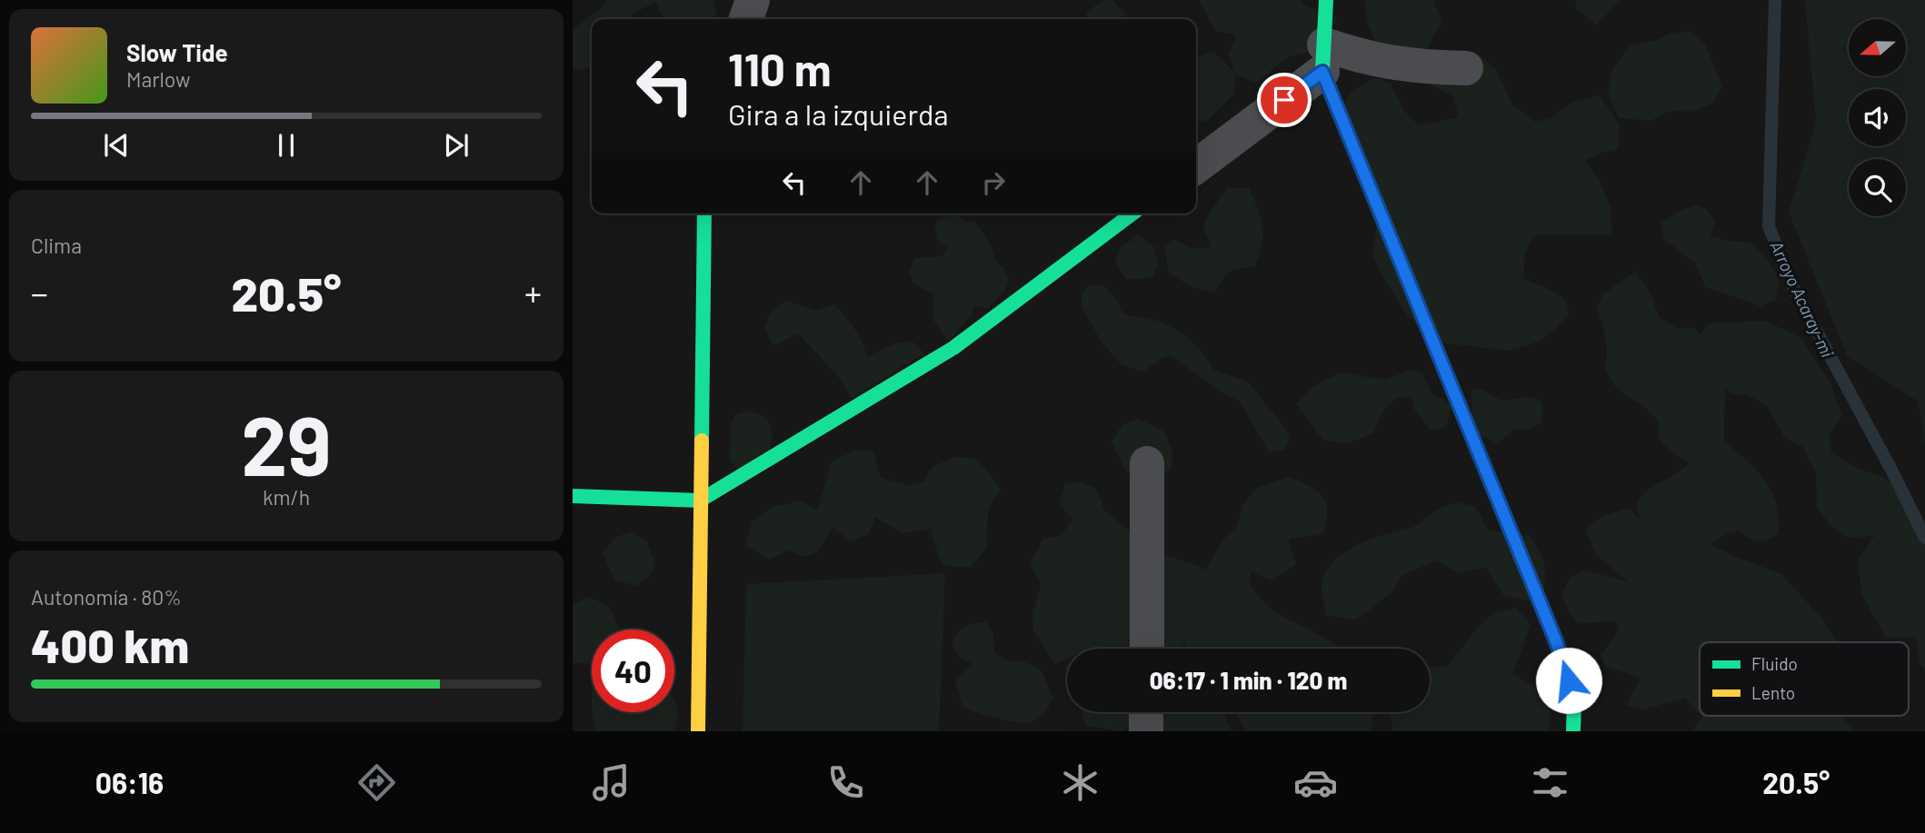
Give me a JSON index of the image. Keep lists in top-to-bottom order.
{
  "water": ["Arroyo Acaray-mi"],
  "legend": ["Fluido", "Lento"],
  "north": "left",
  "page": {
    "turn": ["110 m", "Gira a la izquierda"],
    "song": ["Slow Tide", "Marlow"],
    "tile": [
      "Clima",
      ["29", "km/h"],
      ["Autonomía · 80%", "400 km"]
    ],
    "heat": ["−", "20.5°", "+"],
    "limit": "40",
    "trip": "06:17 · 1 min · 120 m",
    "tabs": ["06:16", "20.5°"]
  }
}
